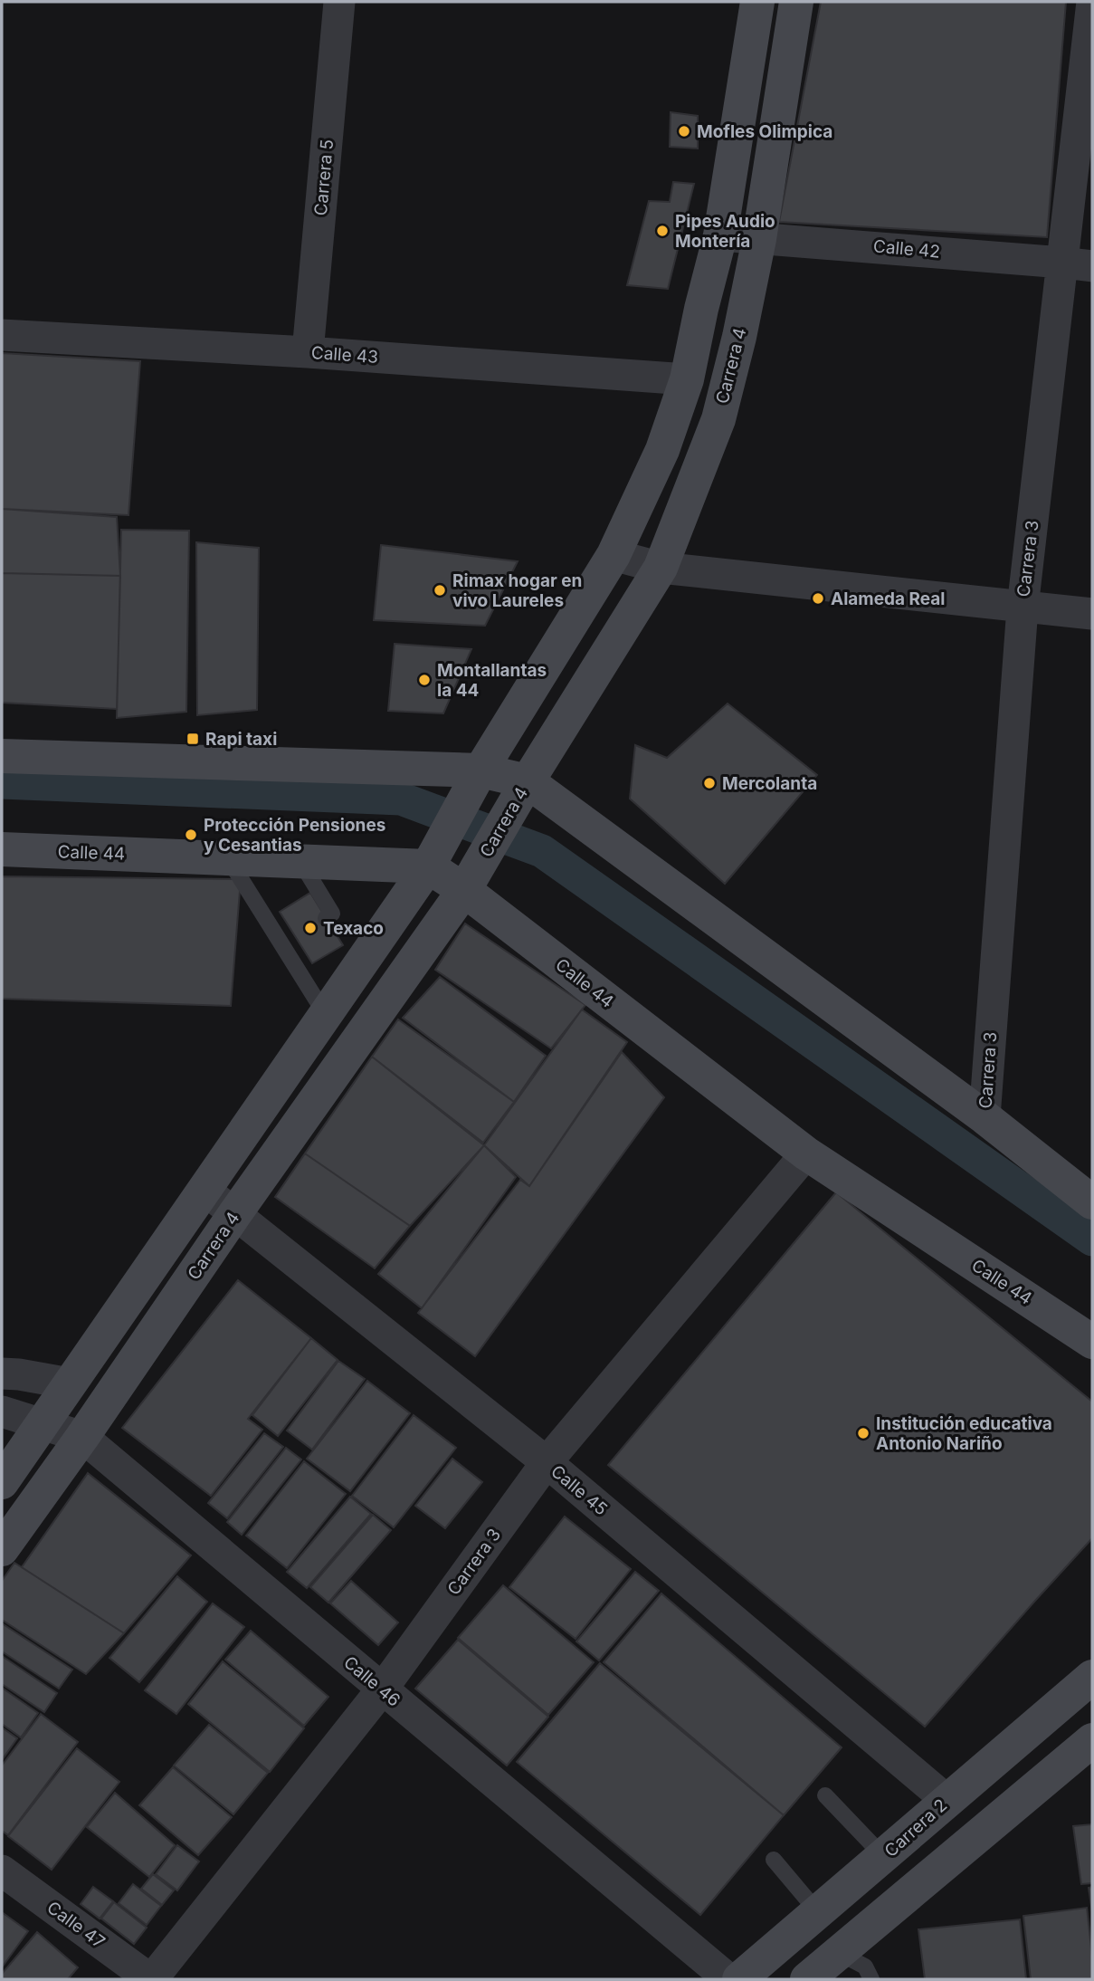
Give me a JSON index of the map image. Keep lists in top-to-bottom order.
{
  "streets": {
    "street": [
      "Carrera 5",
      "Calle 42",
      "Calle 43",
      "Carrera 4",
      "Carrera 3",
      "Calle 44",
      "Calle 45",
      "Calle 46",
      "Carrera 2",
      "Calle 47"
    ]
  },
  "crossings": [
    ["Carrera 5", "Calle 43"],
    ["Calle 42", "Carrera 4"],
    ["Calle 42", "Carrera 3"],
    ["Carrera 4", "Calle 44"],
    ["Carrera 4", "Calle 45"],
    ["Carrera 4", "Calle 46"],
    ["Carrera 3", "Calle 44"],
    ["Carrera 3", "Calle 45"],
    ["Carrera 3", "Calle 46"],
    ["Carrera 3", "Calle 47"],
    ["Calle 45", "Carrera 2"]
  ],
  "places": {
    "other": [
      "Mofles Olimpica",
      "Pipes Audio Montería",
      "Rimax hogar en vivo Laureles",
      "Alameda Real",
      "Montallantas la 44",
      "Mercolanta",
      "Protección Pensiones y Cesantias",
      "Texaco",
      "Institución educativa Antonio Nariño"
    ],
    "transit": ["Rapi taxi"]
  }
}
